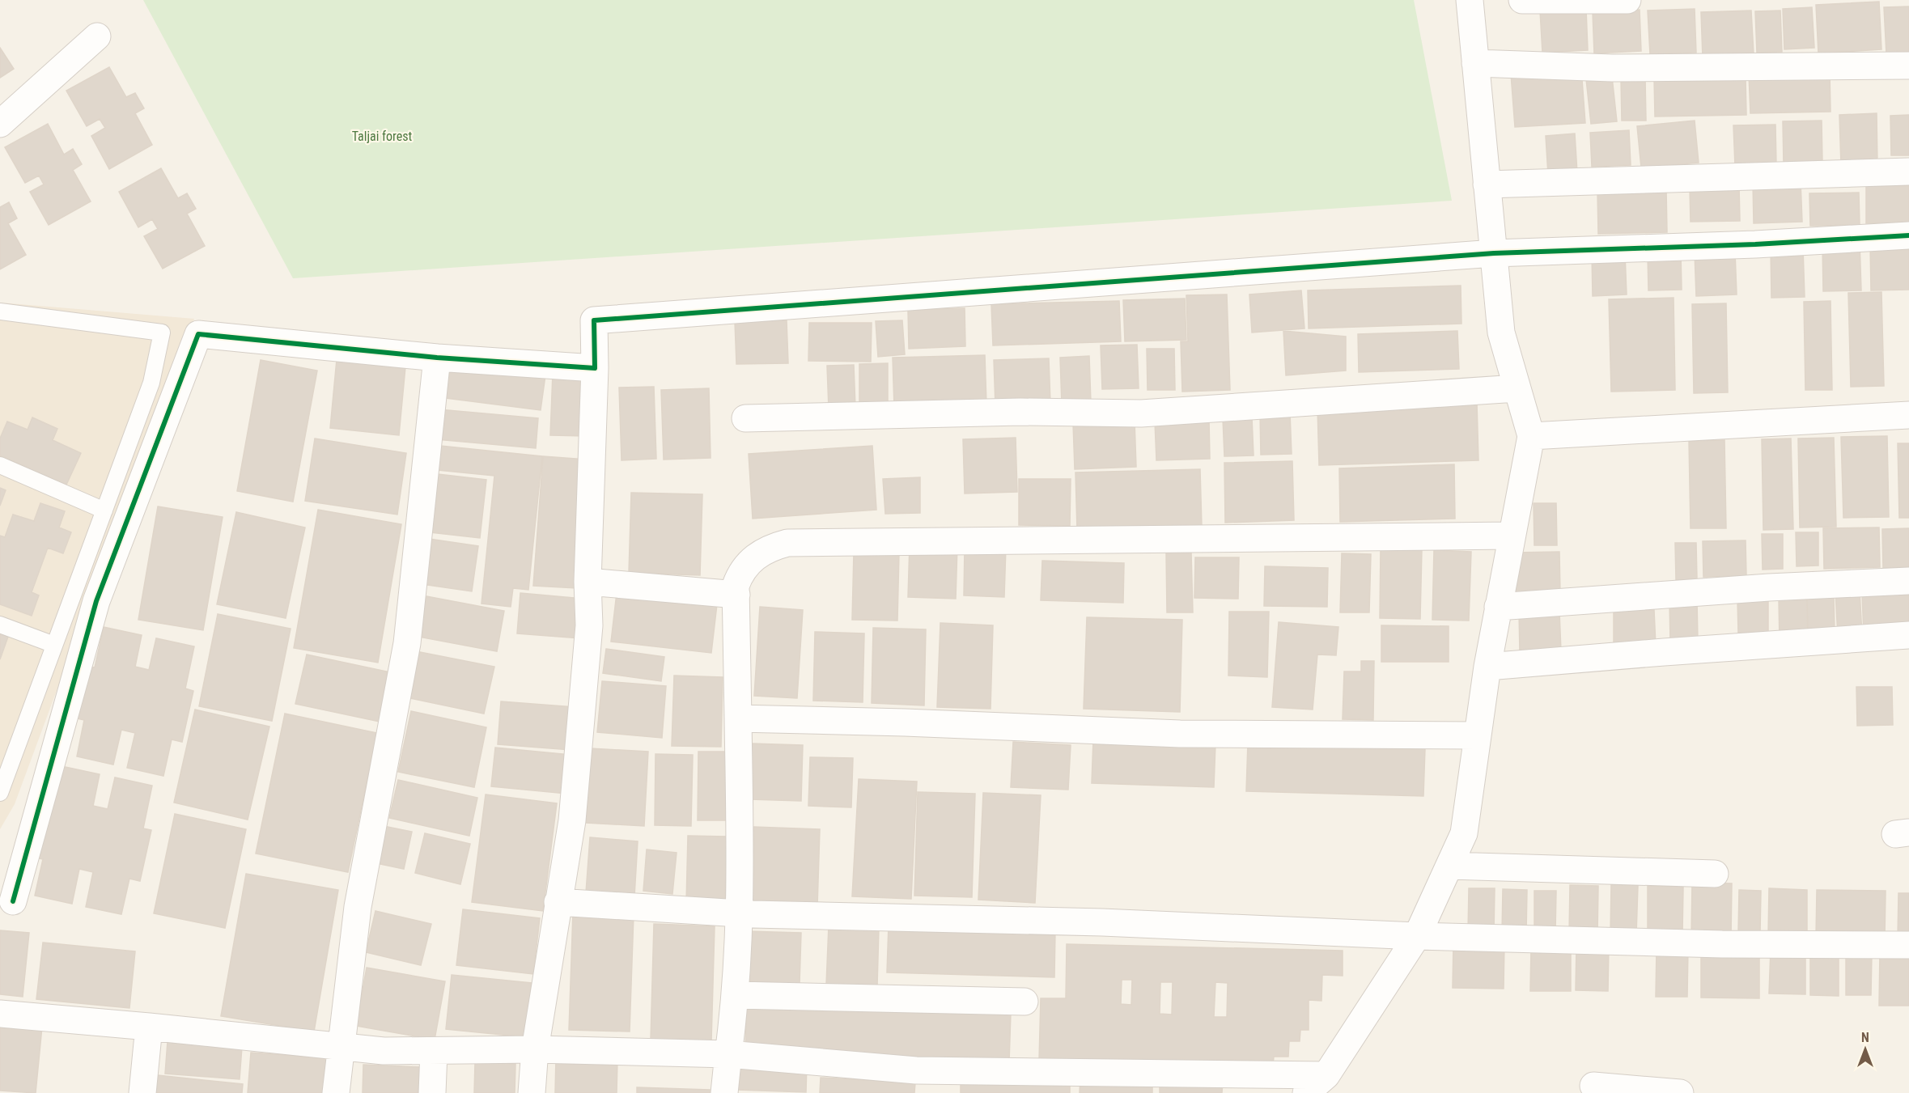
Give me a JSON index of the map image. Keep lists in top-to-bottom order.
{
  "parks": ["Taljai forest"],
  "north": "top"
}
